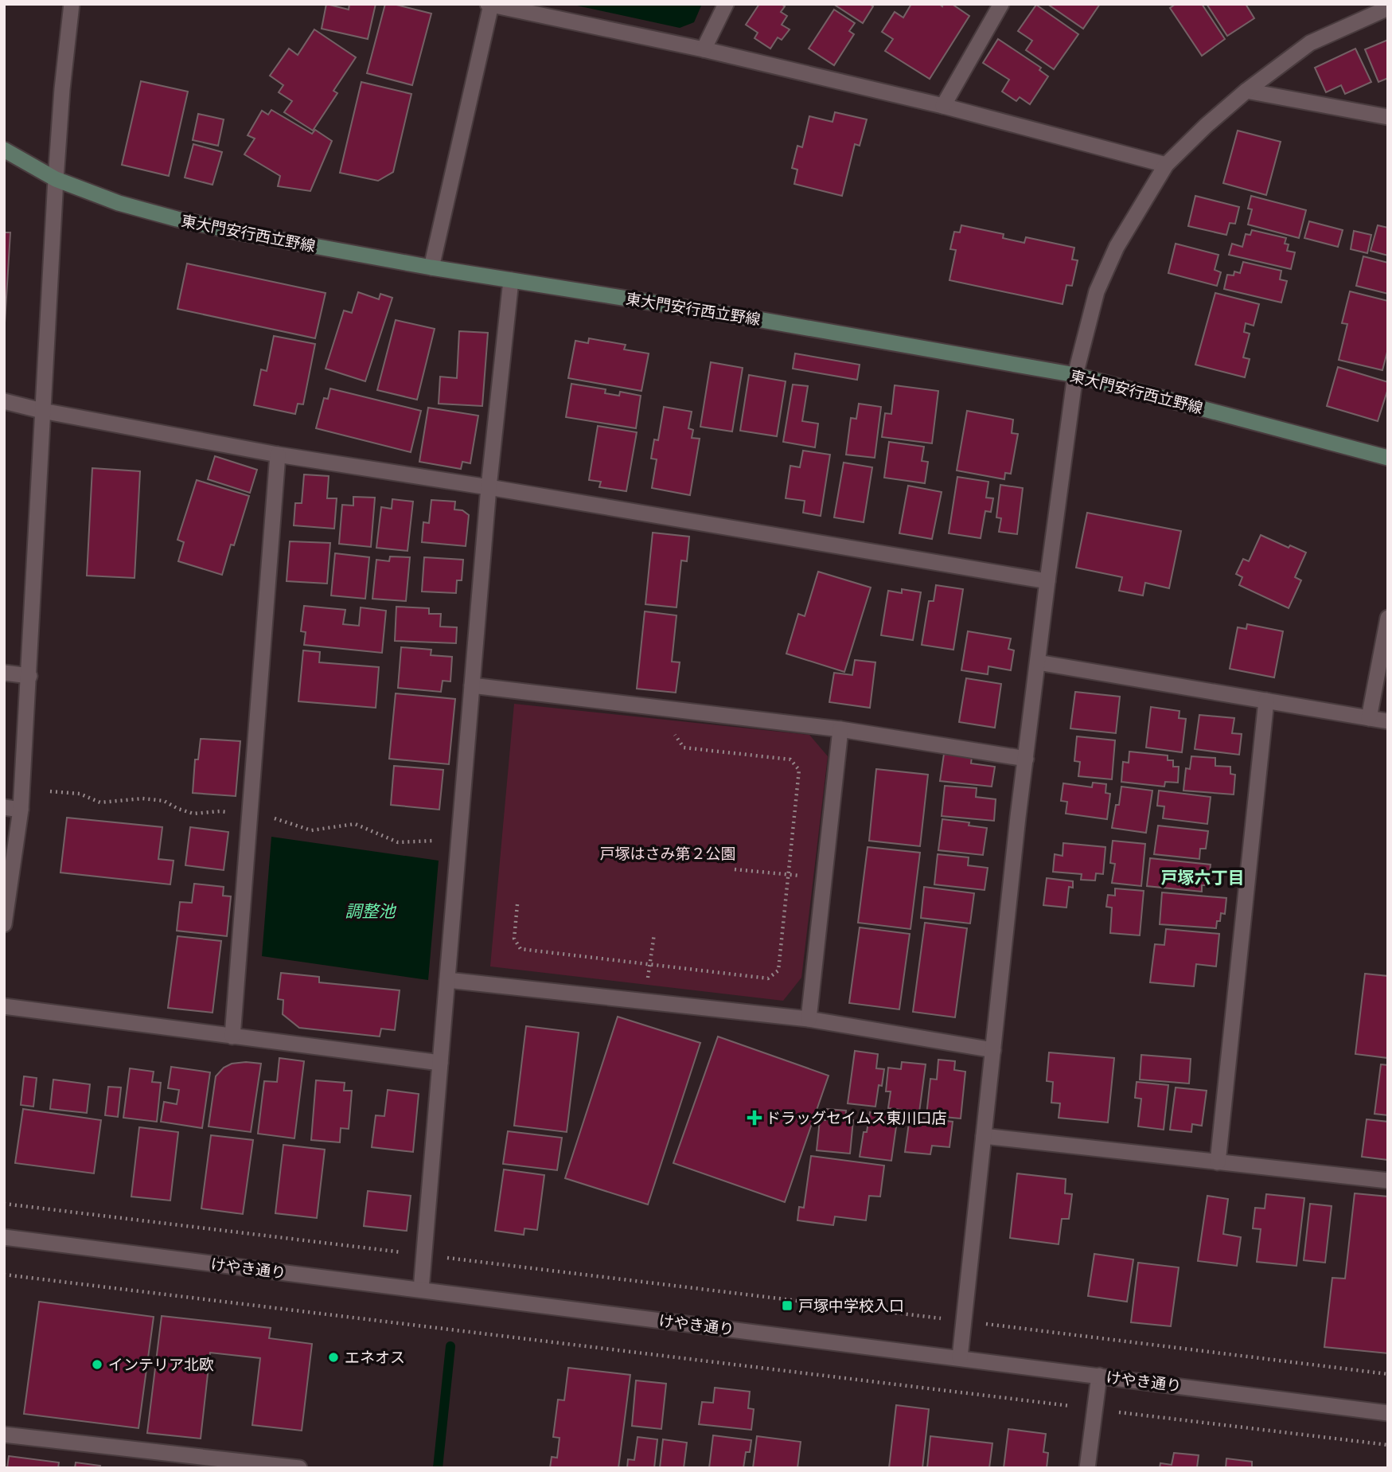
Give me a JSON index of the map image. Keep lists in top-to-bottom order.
{
  "streets": {
    "main road": ["東大門安行西立野線"],
    "street": ["けやき通り"]
  },
  "districts": ["戸塚六丁目"],
  "water": ["調整池"],
  "parks": ["戸塚はさみ第２公園"],
  "places": {
    "health": ["ドラッグセイムス東川口店"],
    "transit": ["戸塚中学校入口"],
    "other": ["エネオス", "インテリア北欧"]
  }
}
